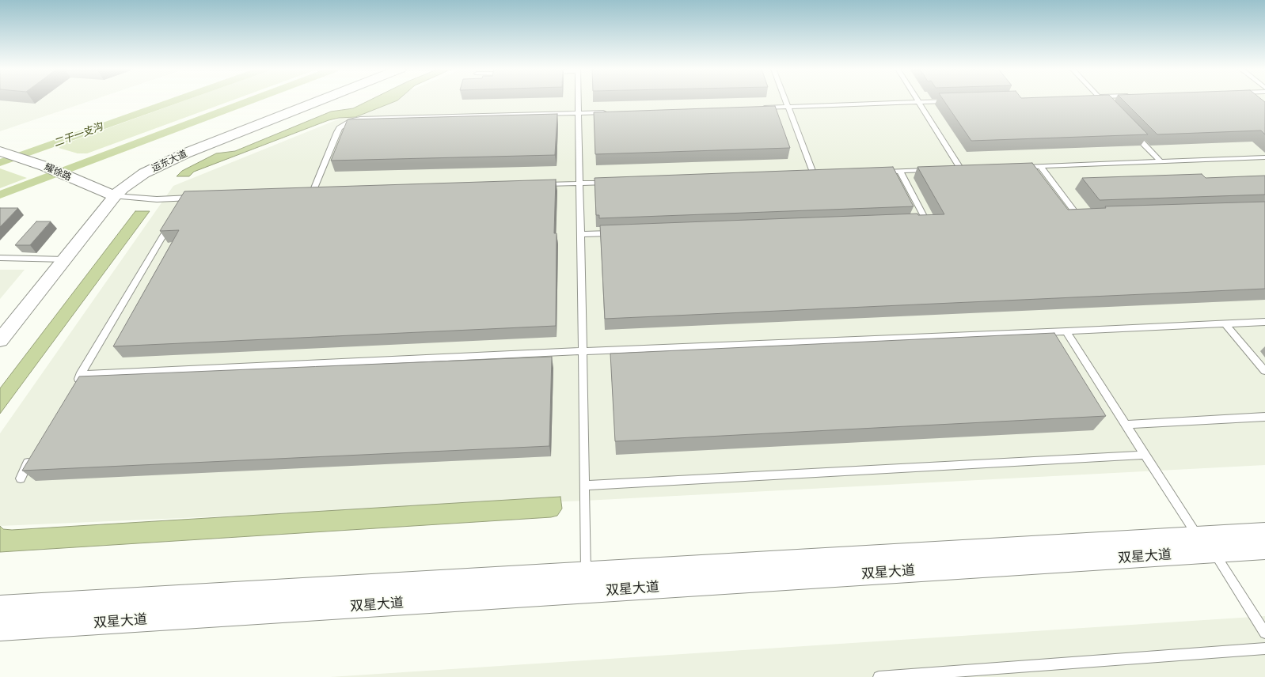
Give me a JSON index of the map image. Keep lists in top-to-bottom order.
{
  "streets": {
    "street": ["运东大道", "耀徐路", "双星大道"]
  },
  "crossings": [
    ["运东大道", "耀徐路"]
  ],
  "water": ["二干一支沟"]
}
